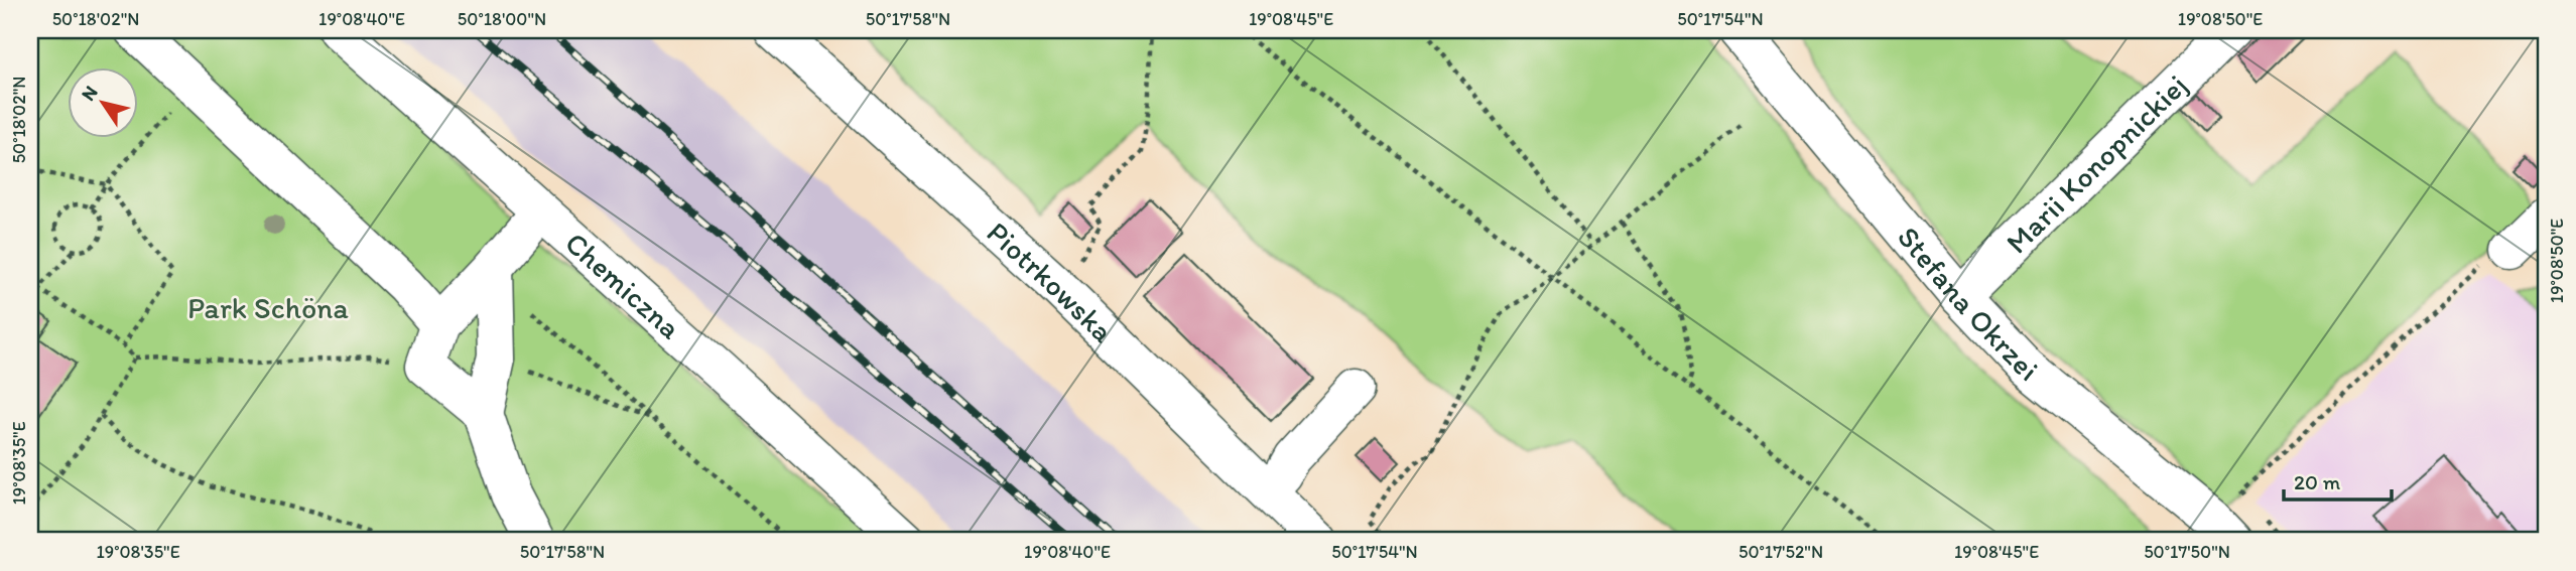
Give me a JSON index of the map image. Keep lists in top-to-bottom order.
{
  "streets": {
    "street": [
      "Marii Konopnickiej",
      "Piotrkowska",
      "Chemiczna",
      "Stefana Okrzei"
    ]
  },
  "crossings": [
    ["Marii Konopnickiej", "Stefana Okrzei"]
  ],
  "parks": ["Park Schöna"],
  "scale_bar": "20 m",
  "north": "top left",
  "coordinates": [
    "50°18'02\"N",
    "19°08'40\"E",
    "50°18'00\"N",
    "50°17'58\"N",
    "19°08'45\"E",
    "50°17'54\"N",
    "19°08'50\"E",
    "19°08'35\"E",
    "50°17'52\"N",
    "50°17'50\"N"
  ]
}
